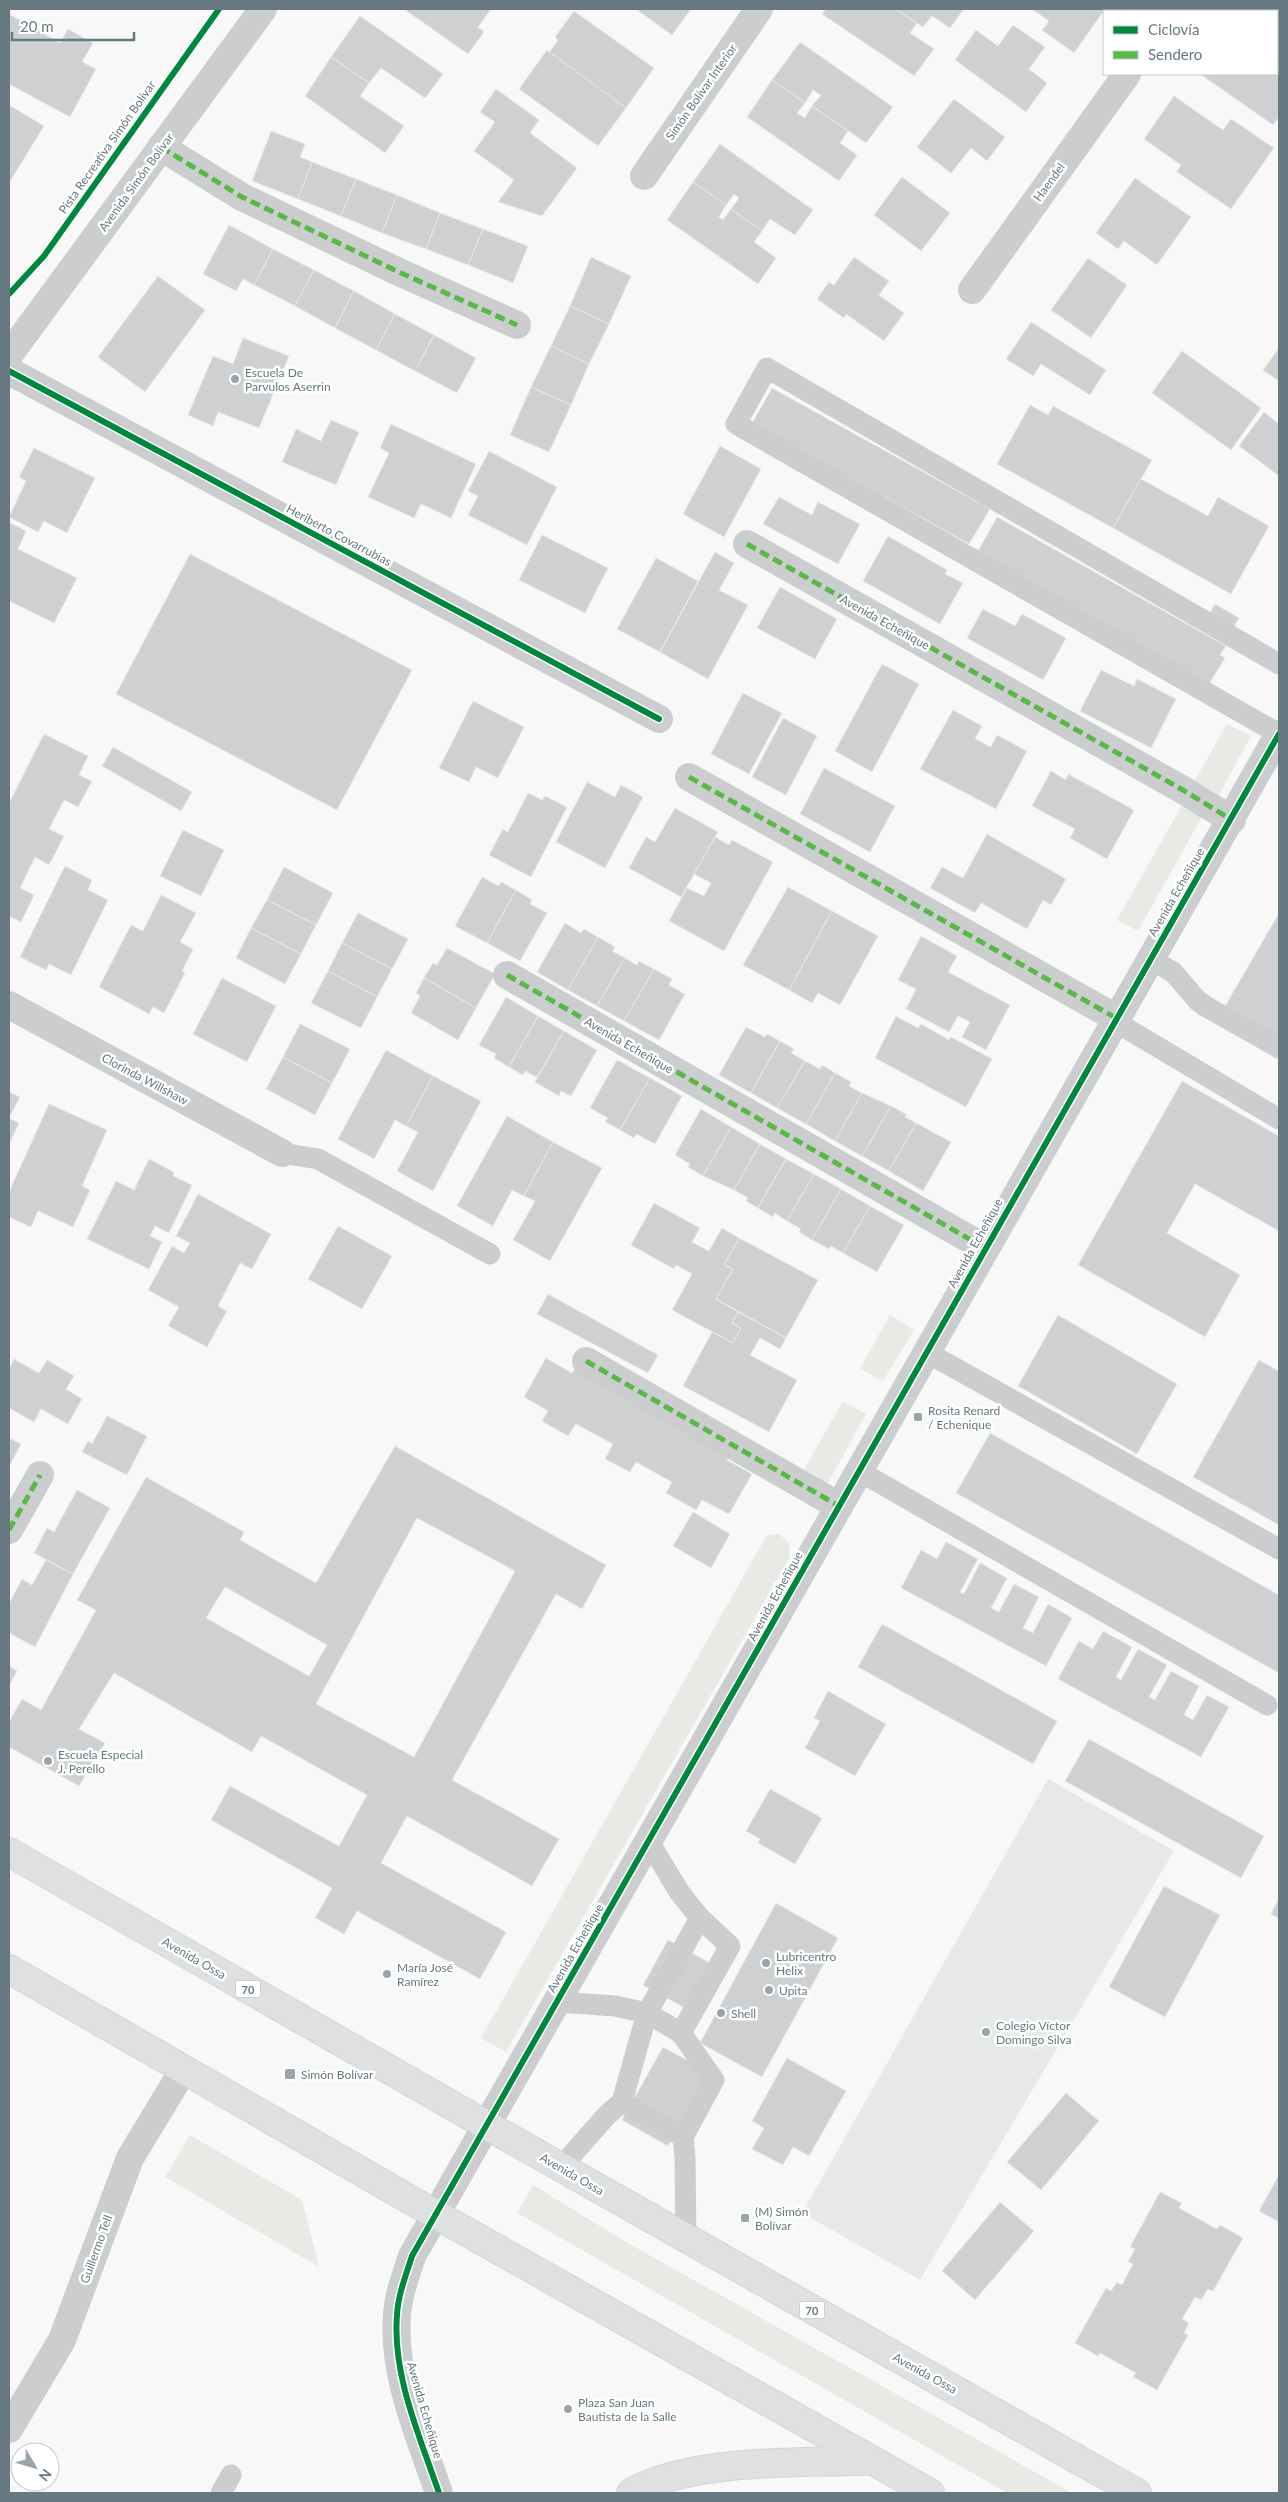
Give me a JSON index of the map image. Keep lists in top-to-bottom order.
{
  "streets": {
    "main road": ["Avenida Ossa", "70"],
    "street": [
      "Simón Bolívar Interior",
      "Avenida Simón Bolívar",
      "Haendel",
      "Heriberto Covarrubias",
      "Avenida Echeñique",
      "Clorinda Willshaw",
      "Guillermo Tell"
    ],
    "cycle path": ["Pista Recreativa Simón Bolívar"]
  },
  "crossings": [
    ["Avenida Echeñique", "Avenida Ossa"]
  ],
  "places": {
    "other": [
      "Escuela De Parvulos Aserrin",
      "Escuela Especial J. Perello",
      "Lubricentro Helix",
      "María José Ramírez",
      "Upita",
      "Shell",
      "Colegio Víctor Domingo Silva",
      "Plaza San Juan Bautista de la Salle"
    ],
    "transit": ["Rosita Renard / Echenique", "Simón Bolívar", "(M) Simón Bolívar"]
  },
  "legend": ["Ciclovía", "Sendero"],
  "scale_bar": "20 m",
  "north": "bottom right"
}
